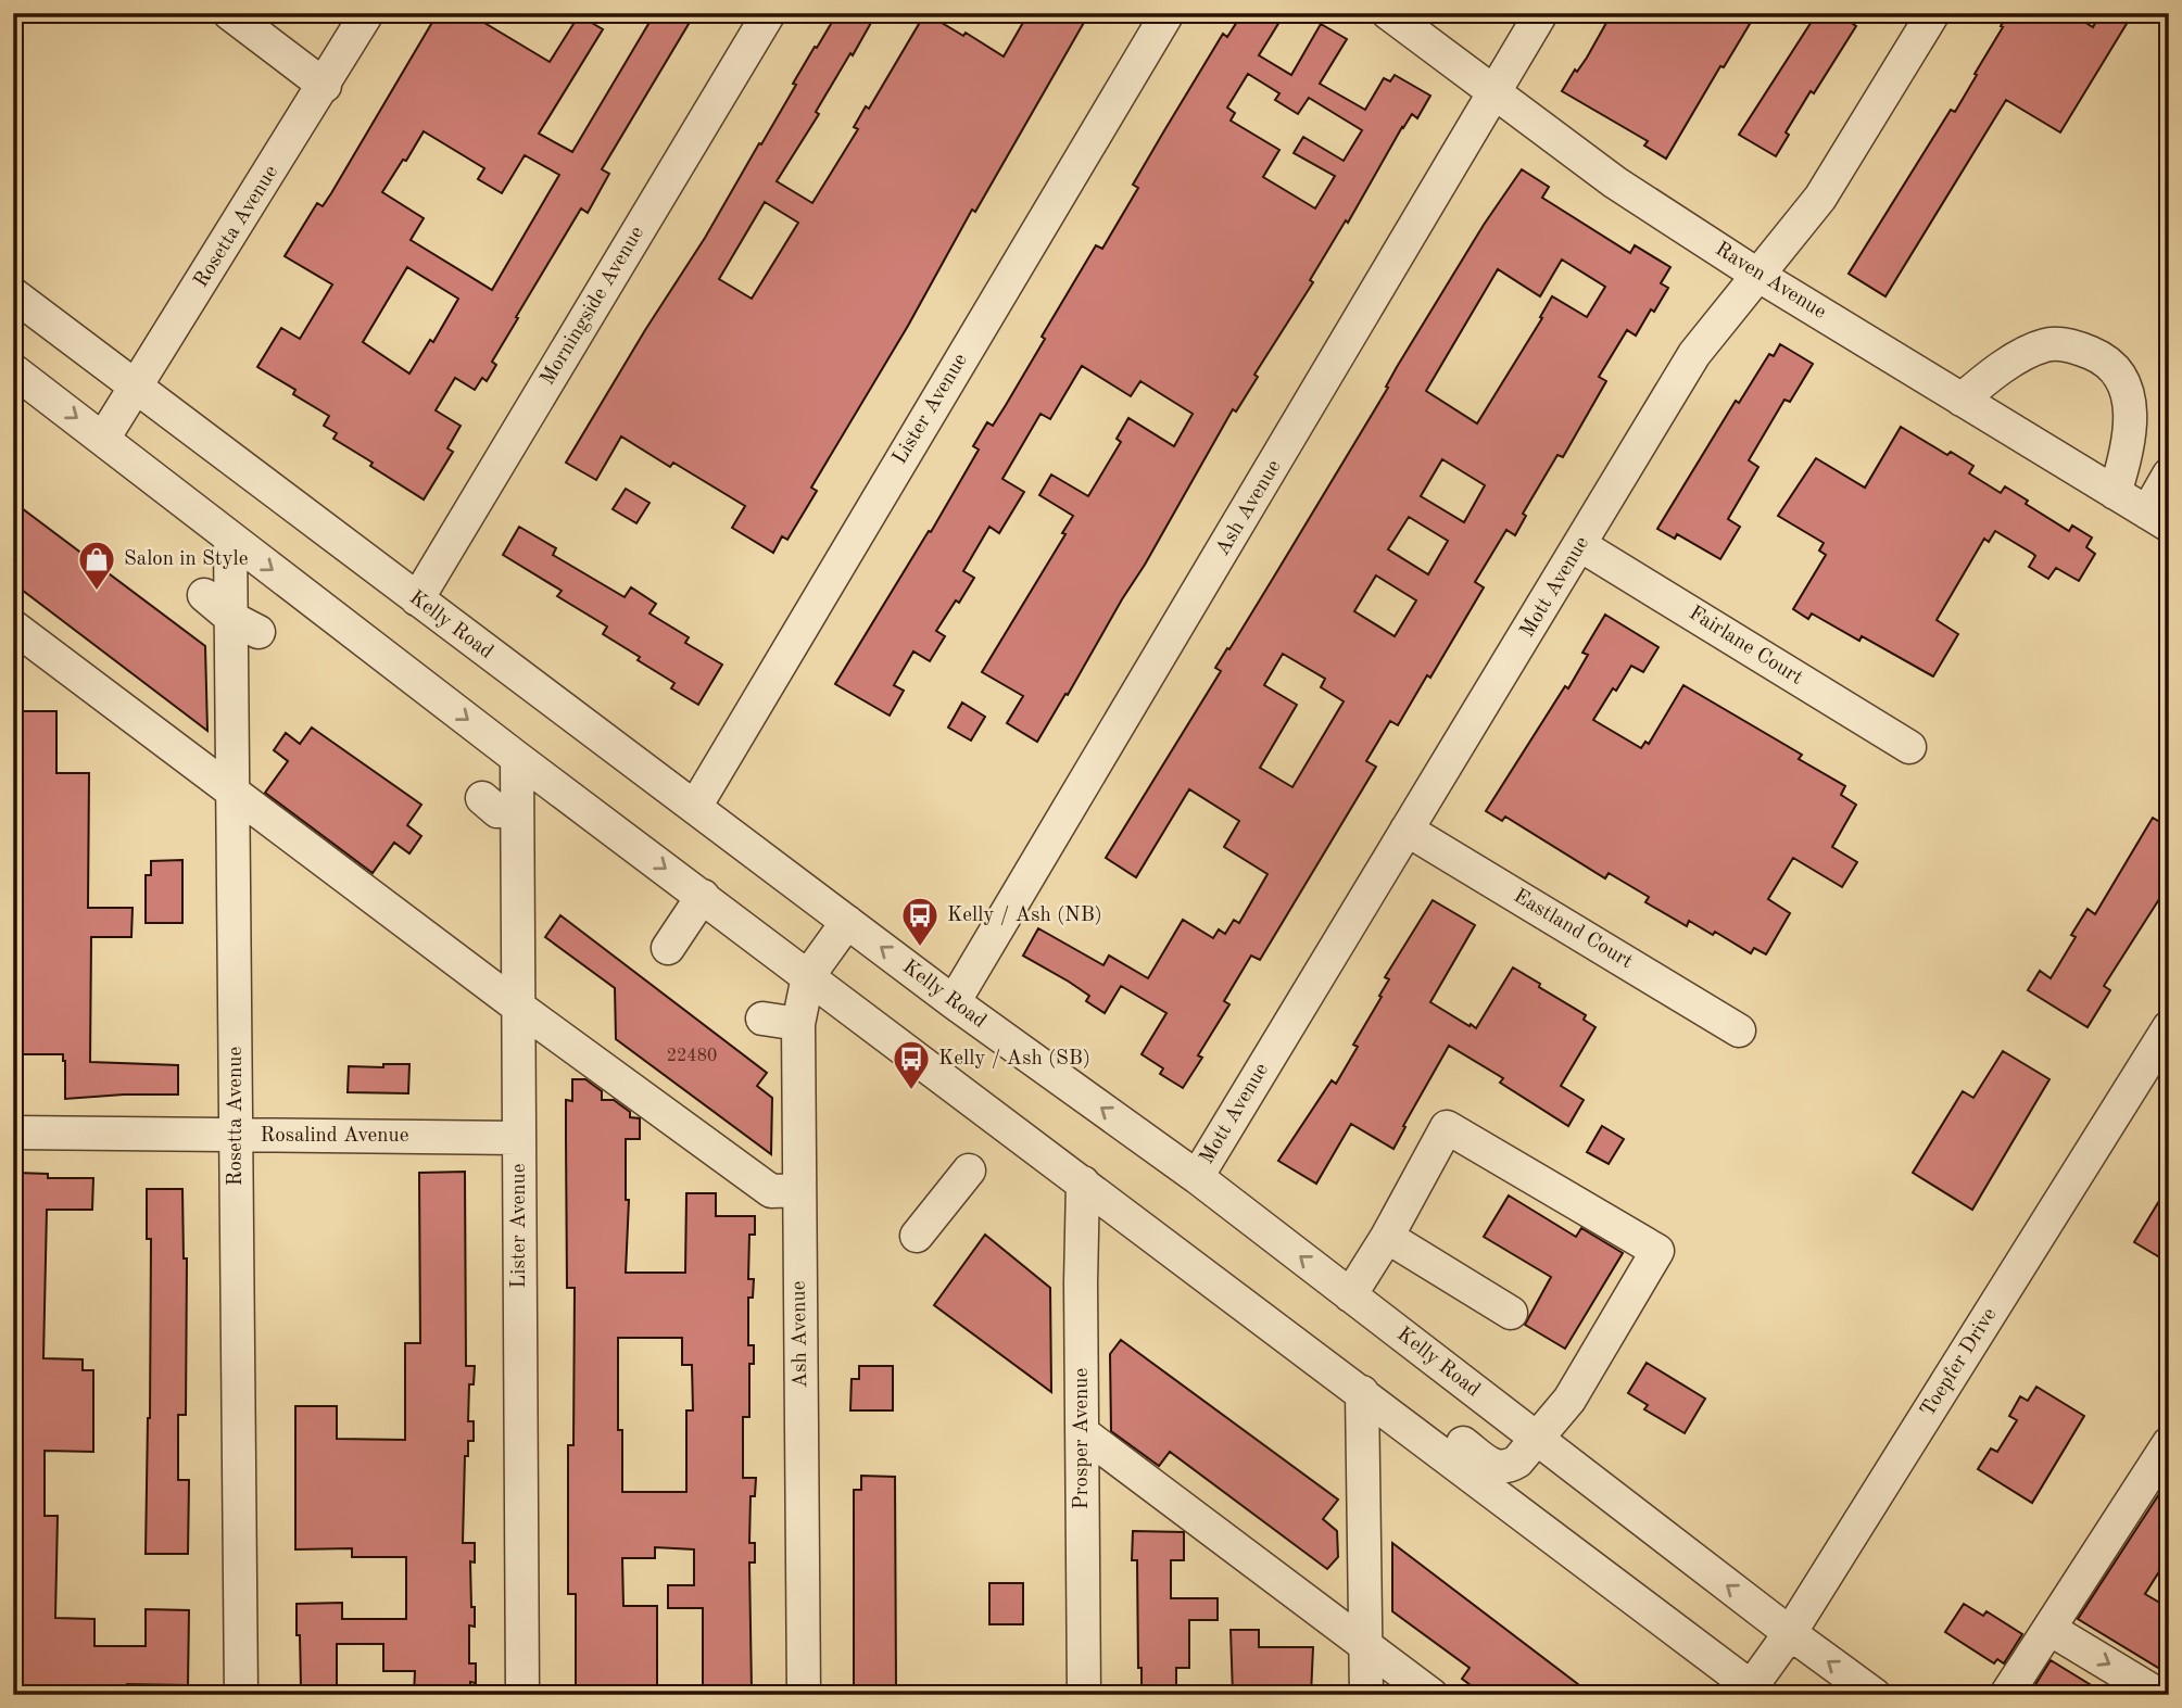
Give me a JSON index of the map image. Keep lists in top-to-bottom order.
{
  "streets": {
    "street": [
      "Rosetta Avenue",
      "Raven Avenue",
      "Morningside Avenue",
      "Lister Avenue",
      "Ash Avenue",
      "Mott Avenue",
      "Kelly Road",
      "Fairlane Court",
      "Eastland Court",
      "Rosalind Avenue",
      "Toepfer Drive",
      "Prosper Avenue"
    ]
  },
  "crossings": [
    ["Rosetta Avenue", "Kelly Road"],
    ["Rosetta Avenue", "Rosalind Avenue"],
    ["Raven Avenue", "Ash Avenue"],
    ["Raven Avenue", "Mott Avenue"],
    ["Morningside Avenue", "Kelly Road"],
    ["Lister Avenue", "Kelly Road"],
    ["Lister Avenue", "Rosalind Avenue"],
    ["Ash Avenue", "Kelly Road"],
    ["Mott Avenue", "Kelly Road"],
    ["Mott Avenue", "Fairlane Court"],
    ["Mott Avenue", "Eastland Court"],
    ["Kelly Road", "Toepfer Drive"]
  ],
  "places": {
    "shop": ["Salon in Style"],
    "bus stop": ["Kelly / Ash (NB)", "Kelly / Ash (SB)"]
  },
  "house_numbers": ["22480"]
}
